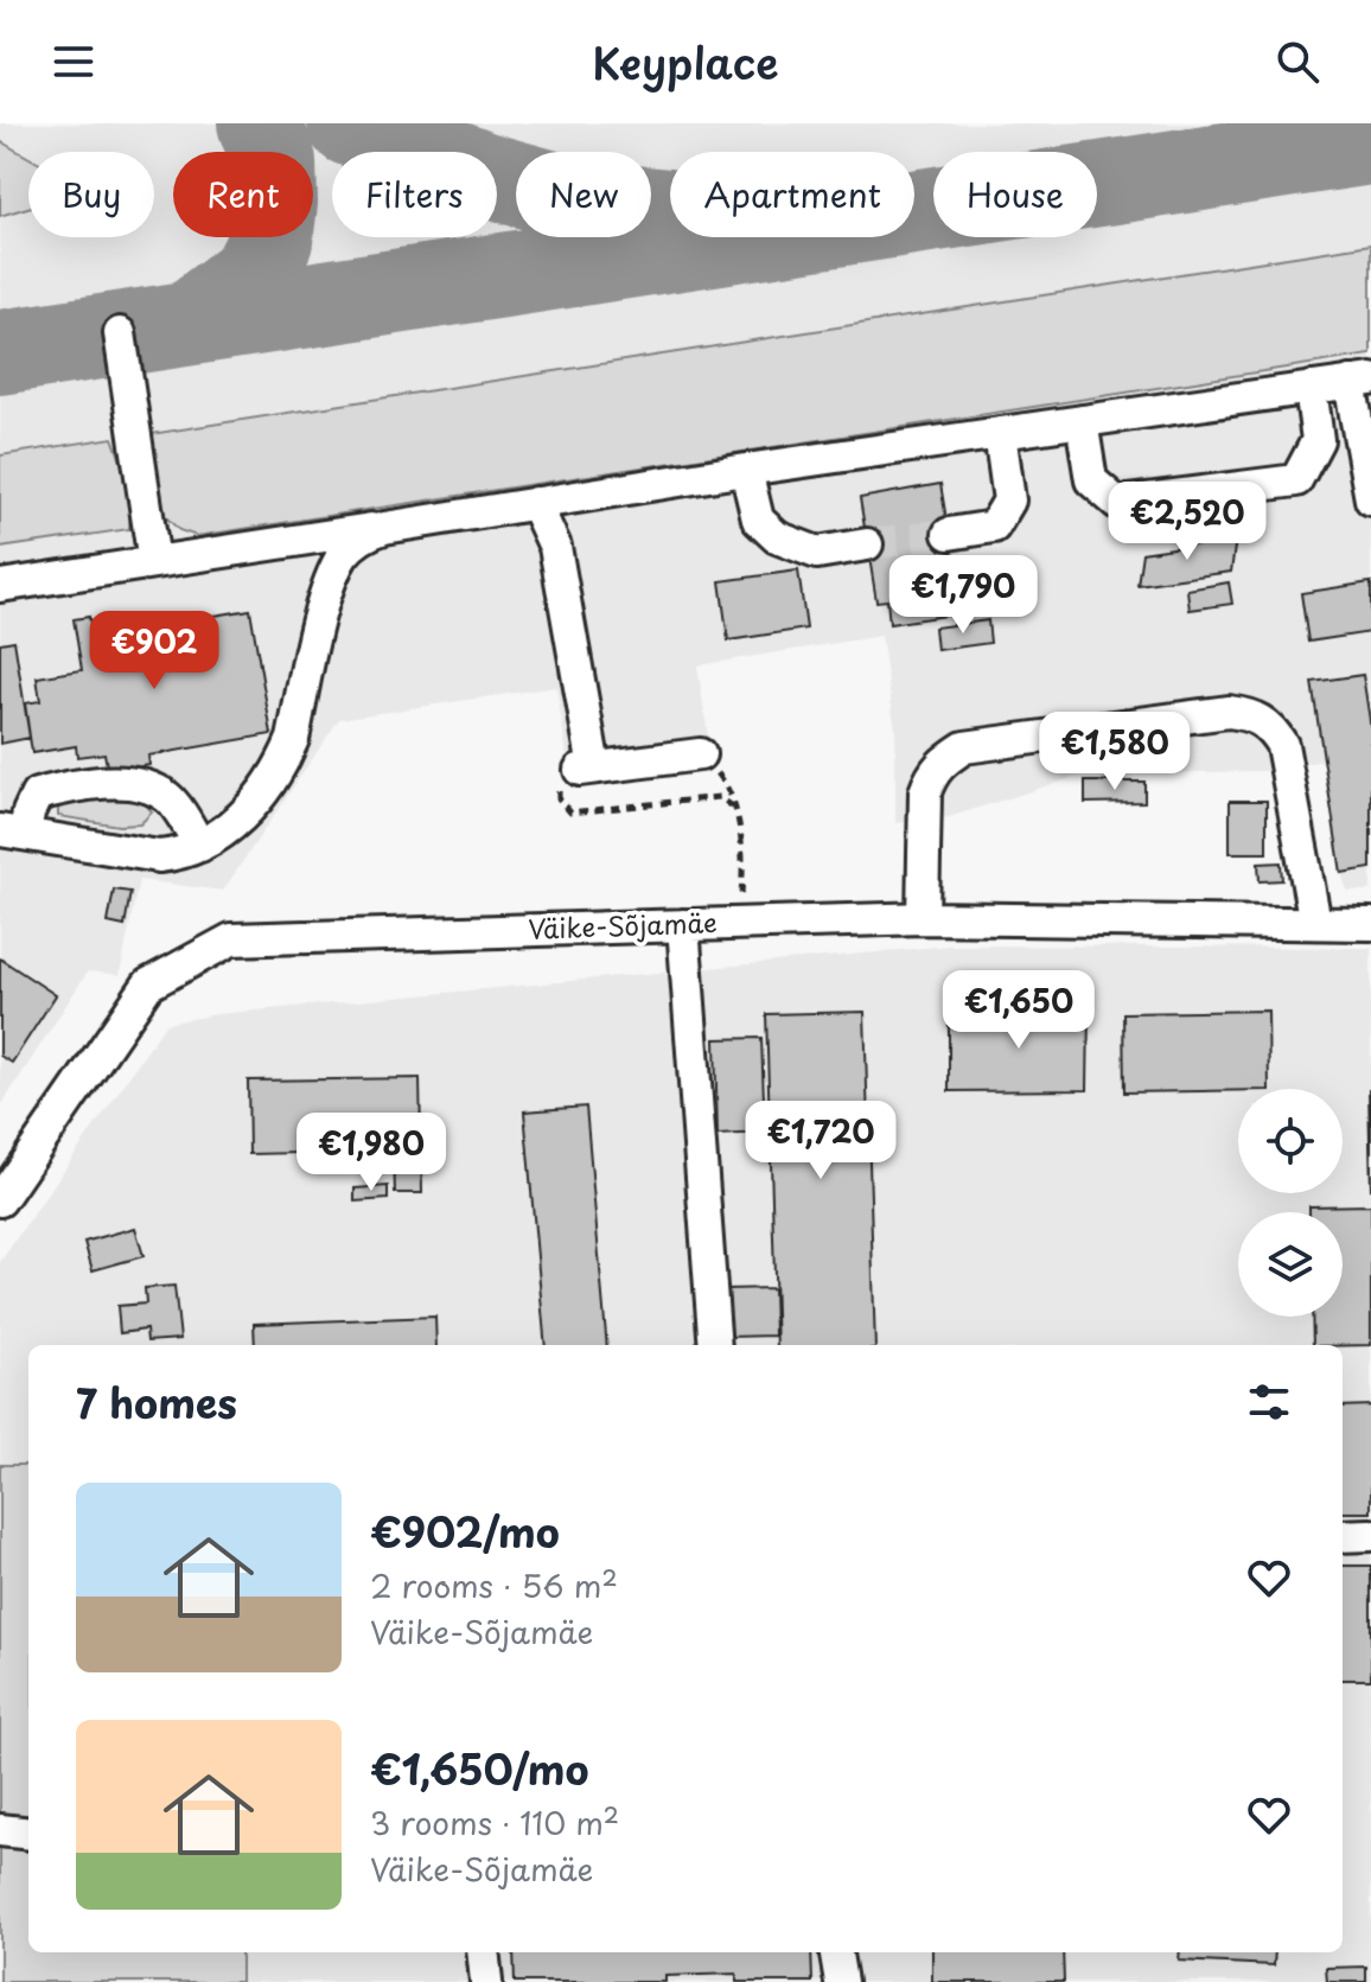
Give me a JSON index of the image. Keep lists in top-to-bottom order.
{
  "streets": {
    "street": ["Väike-Sõjamäe"]
  },
  "page": {
    "header": "Keyplace",
    "chip": [
      "Buy",
      "Rent",
      "Filters",
      "New",
      "Apartment",
      "House"
    ],
    "price": [
      "€2,520",
      "€1,790",
      "€902",
      "€1,580",
      "€1,650",
      "€1,720",
      "€1,980"
    ],
    "heading": "7 homes",
    "list": [
      {
        "name": "€902/mo",
        "note": "2 rooms · 56 m² · Väike-Sõjamäe"
      },
      {
        "name": "€1,650/mo",
        "note": "3 rooms · 110 m² · Väike-Sõjamäe"
      }
    ]
  }
}
